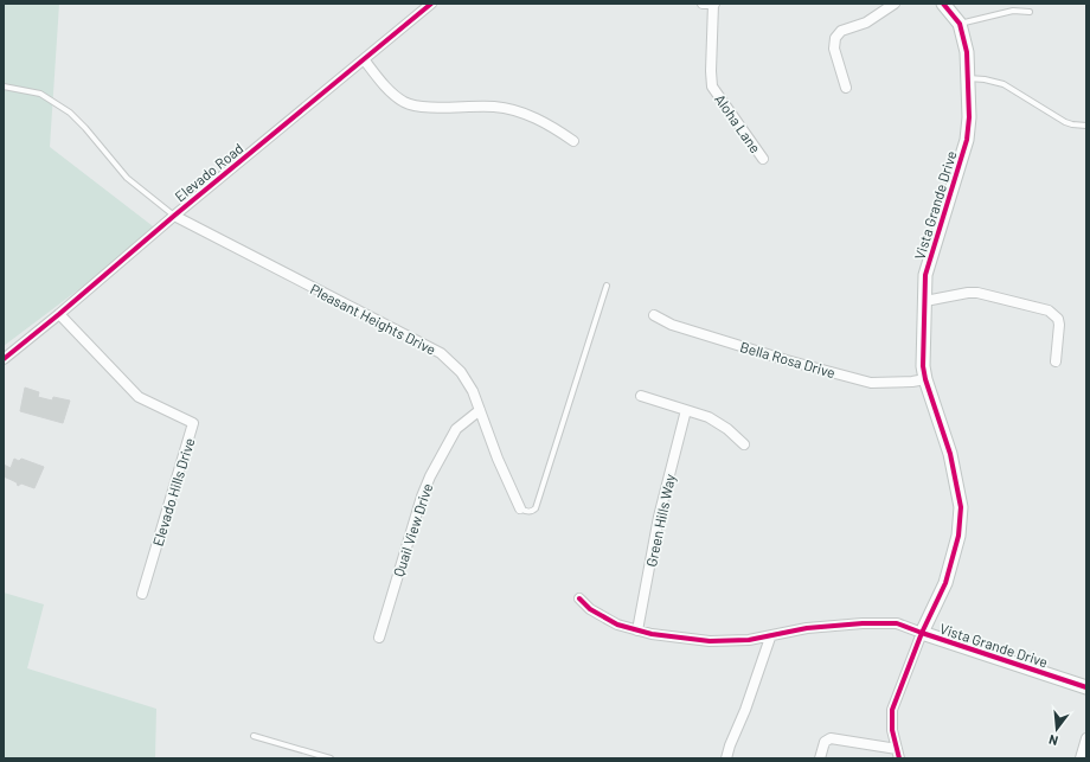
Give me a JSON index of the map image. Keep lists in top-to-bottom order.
{
  "streets": {
    "street": [
      "Aloha Lane",
      "Elevado Road",
      "Vista Grande Drive",
      "Pleasant Heights Drive",
      "Bella Rosa Drive",
      "Elevado Hills Drive",
      "Green Hills Way",
      "Quail View Drive"
    ]
  },
  "crossings": [
    ["Elevado Road", "Pleasant Heights Drive"],
    ["Elevado Road", "Elevado Hills Drive"],
    ["Vista Grande Drive", "Bella Rosa Drive"],
    ["Pleasant Heights Drive", "Quail View Drive"]
  ],
  "north": "bottom"
}
